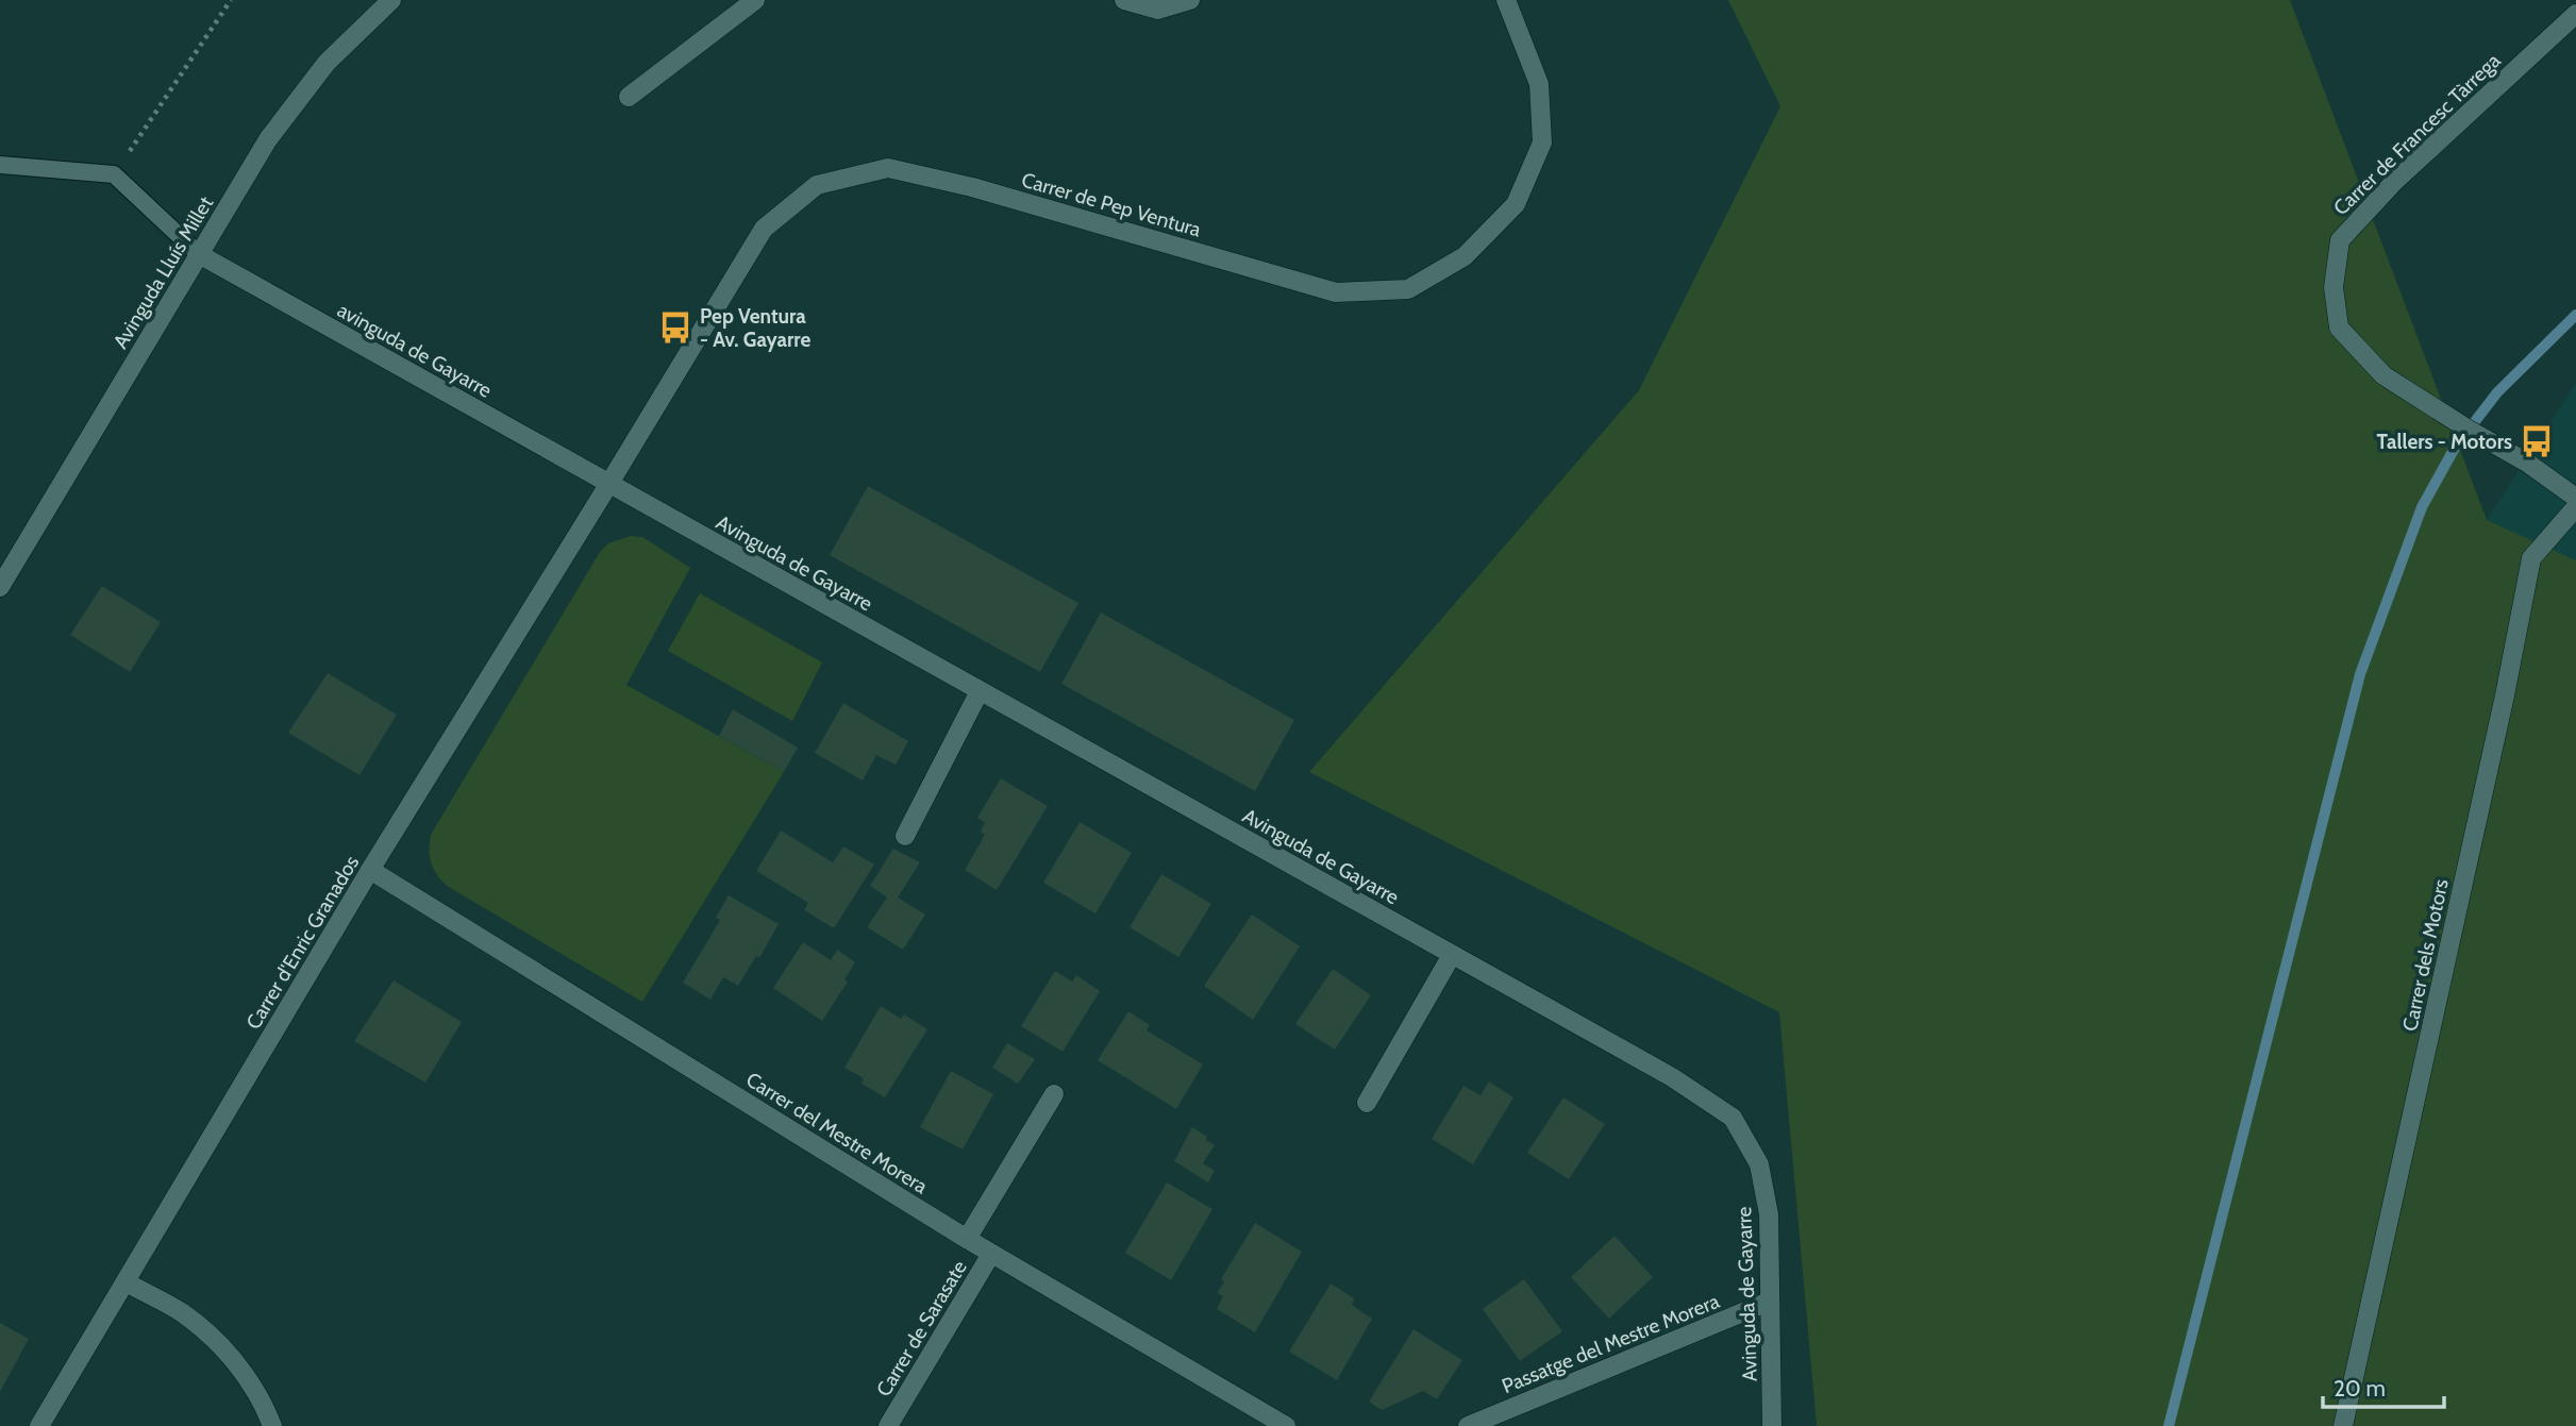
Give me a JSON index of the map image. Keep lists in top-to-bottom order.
{
  "streets": {
    "street": [
      "Carrer de Francesc Tàrrega",
      "Carrer de Pep Ventura",
      "Avinguda Lluís Millet",
      "avinguda de Gayarre",
      "Avinguda de Gayarre",
      "Carrer d'Enric Granados",
      "Carrer dels Motors",
      "Carrer del Mestre Morera",
      "Carrer de Sarasate",
      "Passatge del Mestre Morera"
    ]
  },
  "crossings": [
    ["Carrer de Pep Ventura", "avinguda de Gayarre"],
    ["Carrer de Pep Ventura", "Avinguda de Gayarre"],
    ["Carrer de Pep Ventura", "Carrer d'Enric Granados"],
    ["Avinguda Lluís Millet", "avinguda de Gayarre"],
    ["avinguda de Gayarre", "Avinguda de Gayarre"],
    ["avinguda de Gayarre", "Carrer d'Enric Granados"],
    ["Avinguda de Gayarre", "Carrer d'Enric Granados"],
    ["Avinguda de Gayarre", "Passatge del Mestre Morera"],
    ["Carrer d'Enric Granados", "Carrer del Mestre Morera"],
    ["Carrer del Mestre Morera", "Carrer de Sarasate"]
  ],
  "places": {
    "bus stop": ["Pep Ventura - Av. Gayarre", "Tallers - Motors"]
  },
  "scale_bar": "20 m"
}
